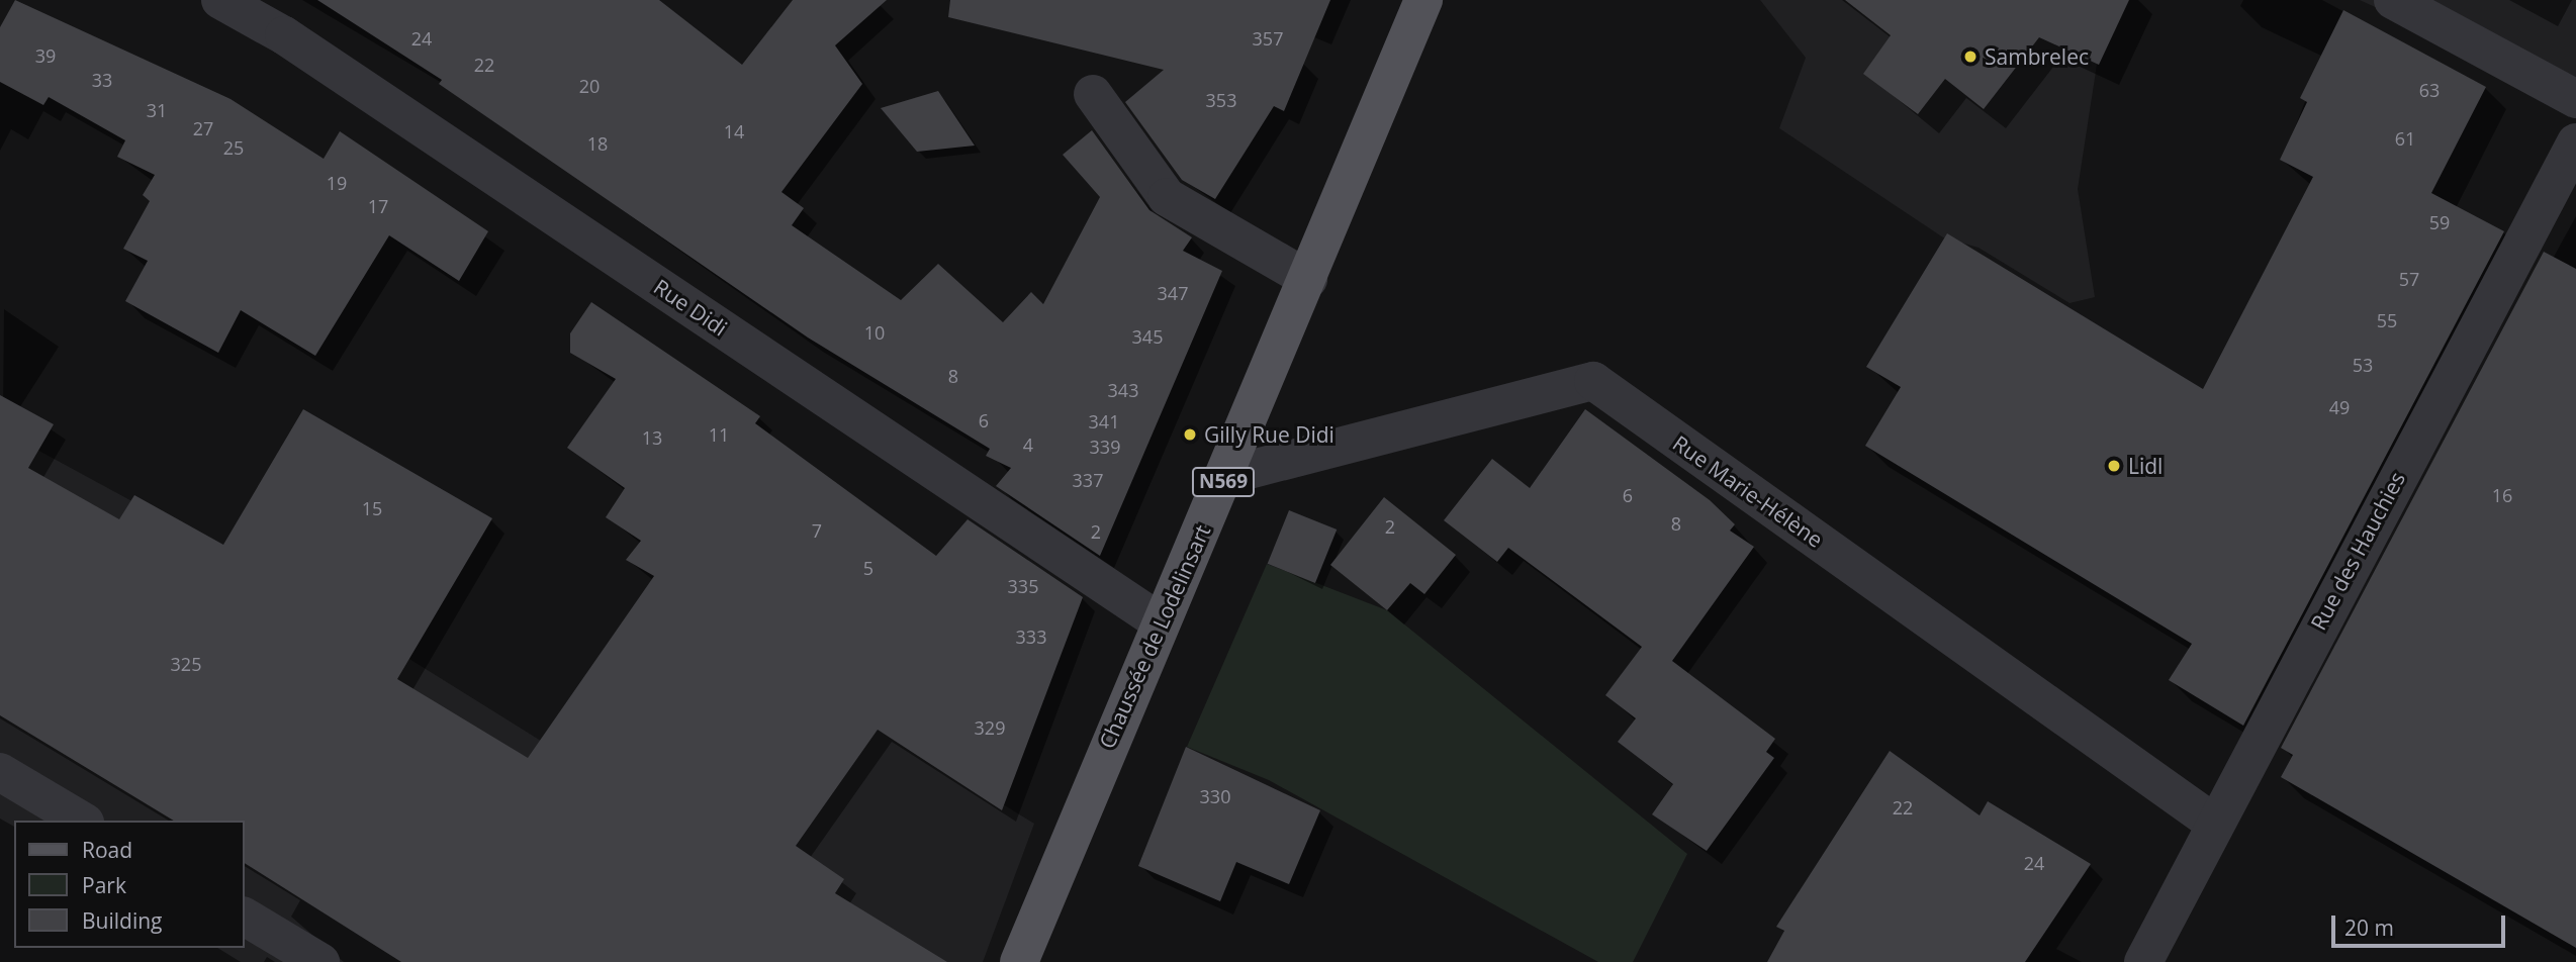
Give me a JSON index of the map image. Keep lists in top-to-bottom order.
{
  "streets": {
    "main road": ["N569", "Chaussée de Lodelinsart"],
    "street": ["Rue Didi", "Rue Marie-Hélène", "Rue des Hauchies"]
  },
  "crossings": [
    ["Rue Didi", "Chaussée de Lodelinsart"],
    ["Rue Marie-Hélène", "Rue des Hauchies"],
    ["Rue Marie-Hélène", "Chaussée de Lodelinsart"]
  ],
  "places": ["Sambrelec", "Gilly Rue Didi", "Lidl"],
  "house_numbers": [
    "24",
    "357",
    "39",
    "22",
    "33",
    "20",
    "63",
    "353",
    "31",
    "27",
    "14",
    "61",
    "18",
    "25",
    "19",
    "17",
    "59",
    "57",
    "347",
    "55",
    "10",
    "345",
    "53",
    "8",
    "343",
    "49",
    "6",
    "341",
    "11",
    "13",
    "4",
    "339",
    "337",
    "6",
    "16",
    "15",
    "8",
    "2",
    "7",
    "2",
    "5",
    "335",
    "333",
    "325",
    "329",
    "330",
    "22",
    "24"
  ],
  "legend": ["Road", "Park", "Building"],
  "scale_bar": "20 m"
}
